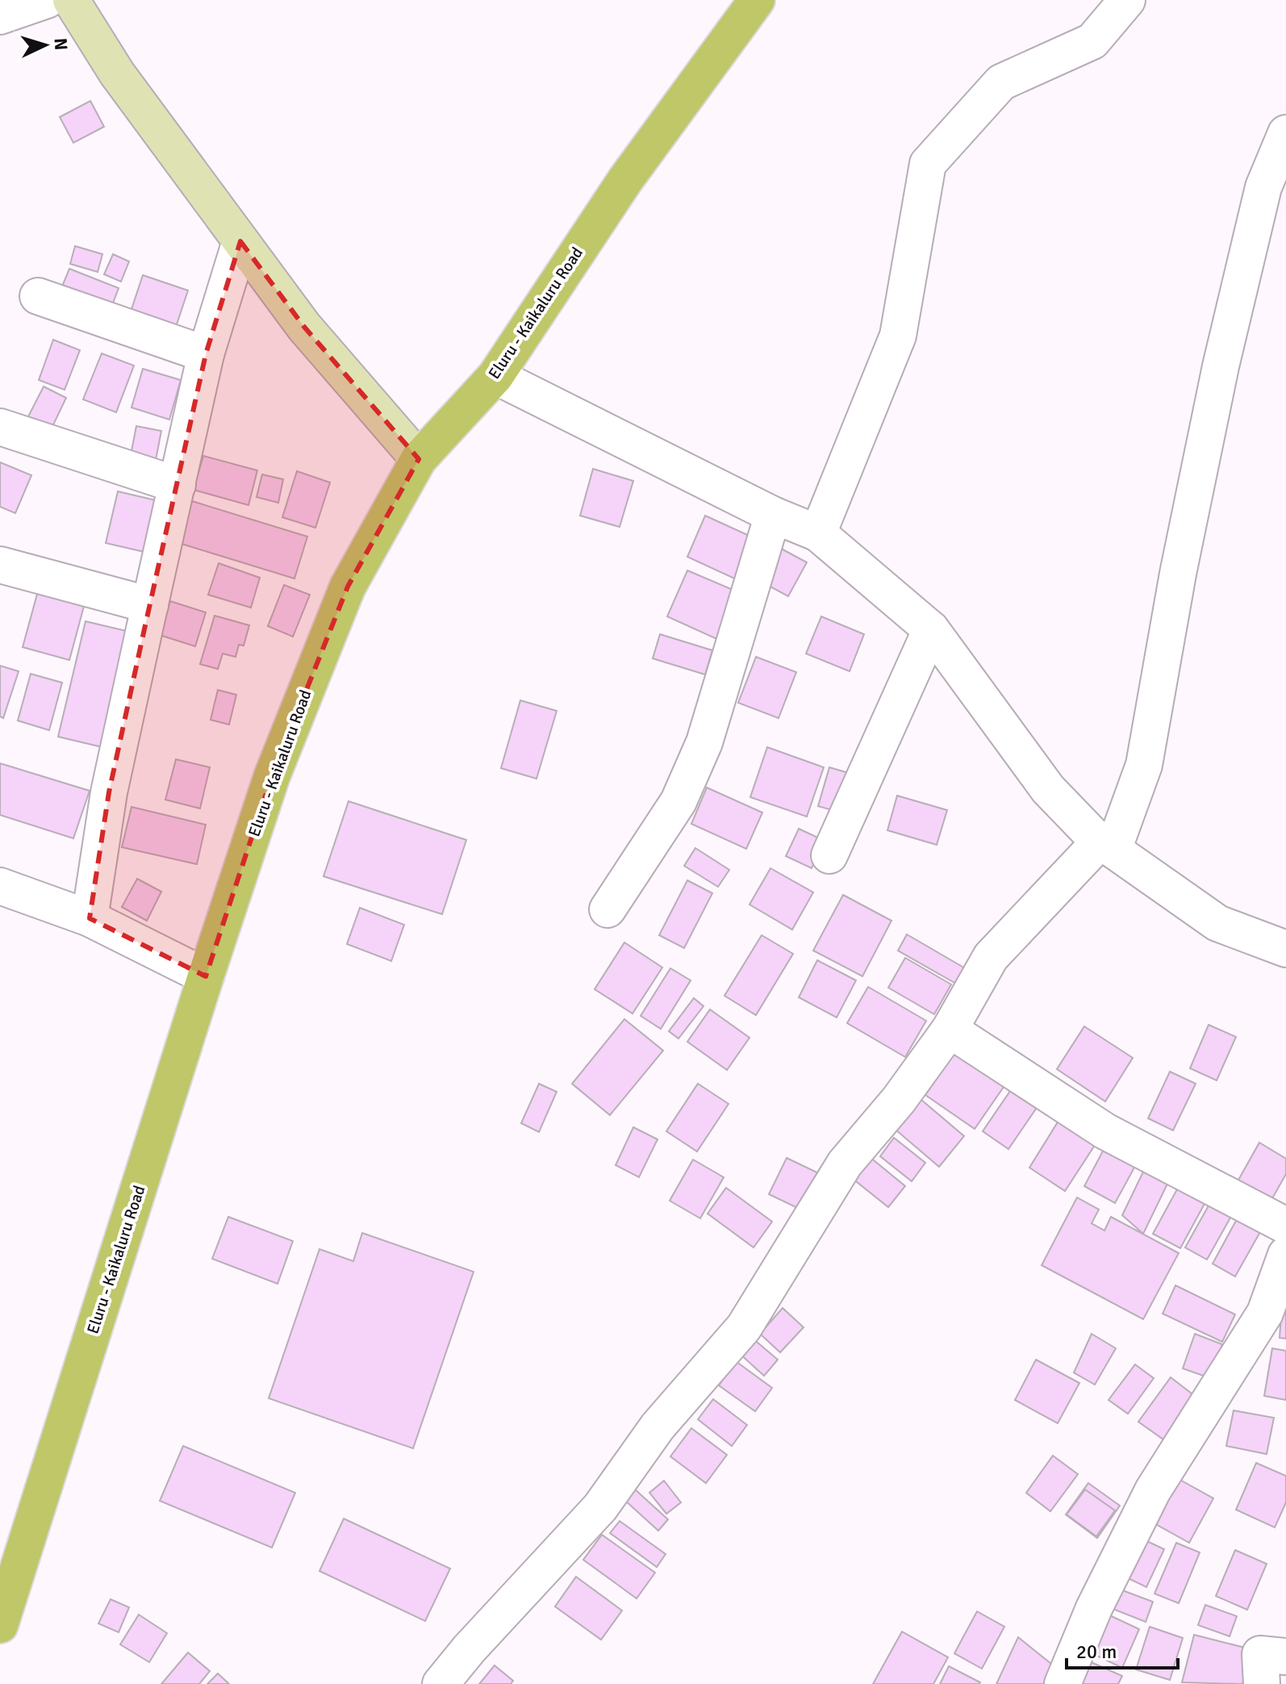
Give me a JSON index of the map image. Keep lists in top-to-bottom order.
{
  "streets": {
    "main road": ["Eluru - Kaikaluru Road"]
  },
  "scale_bar": "20 m",
  "north": "right"
}
